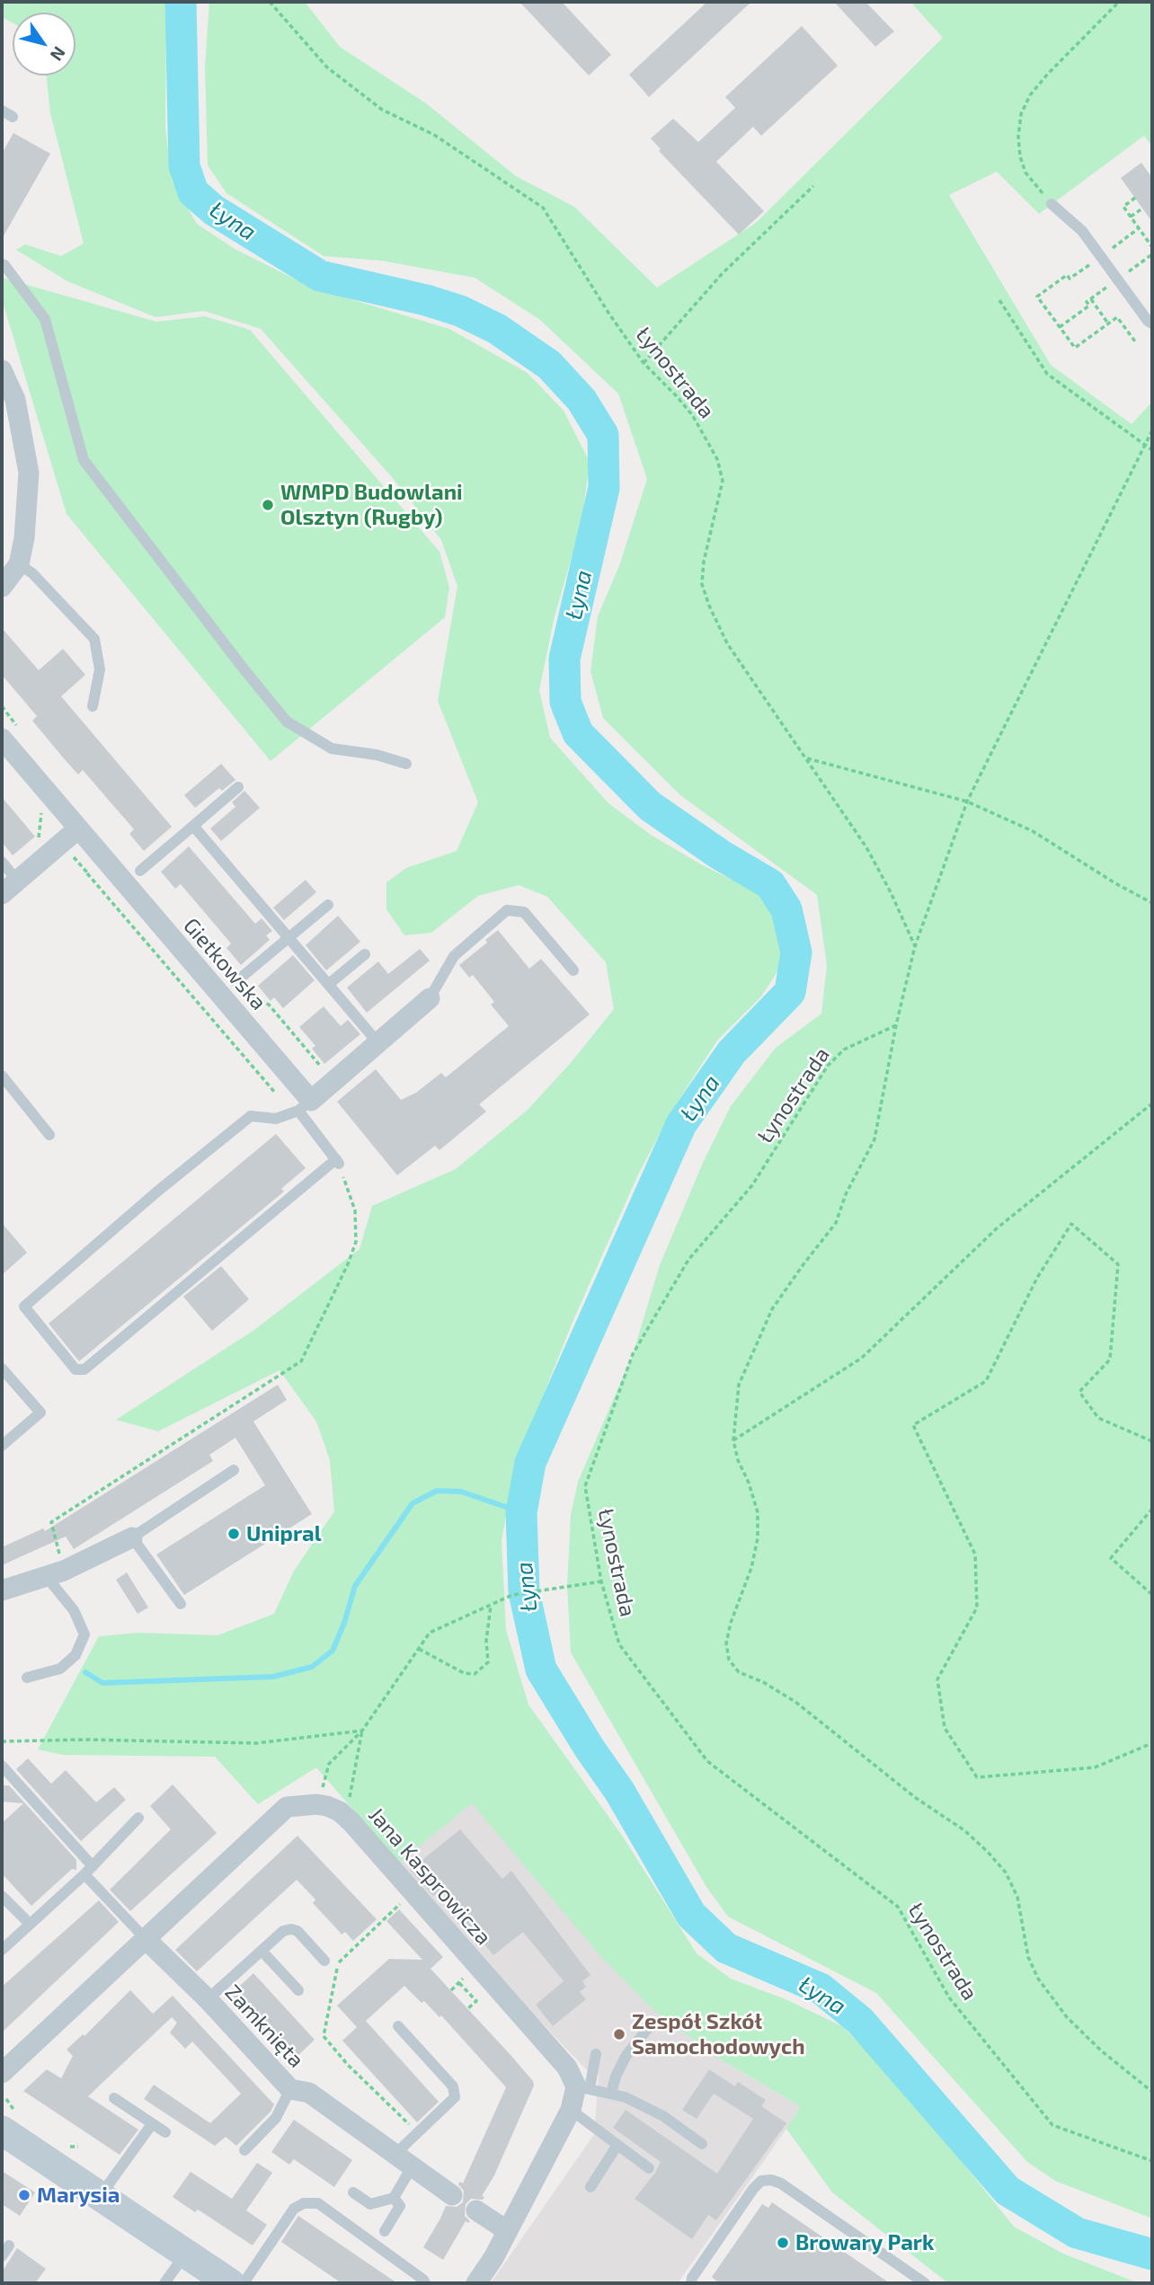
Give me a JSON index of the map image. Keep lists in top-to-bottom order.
{
  "streets": {
    "street": ["Gietkowska", "Jana Kasprowicza", "Zamknięta"],
    "path": ["Łynostrada"]
  },
  "crossings": [
    ["Jana Kasprowicza", "Zamknięta"]
  ],
  "water": ["Łyna"],
  "places": [
    "WMPD Budowlani Olsztyn (Rugby)",
    "Unipral",
    "Zespół Szkół Samochodowych",
    "Marysia",
    "Browary Park"
  ],
  "north": "bottom right"
}
